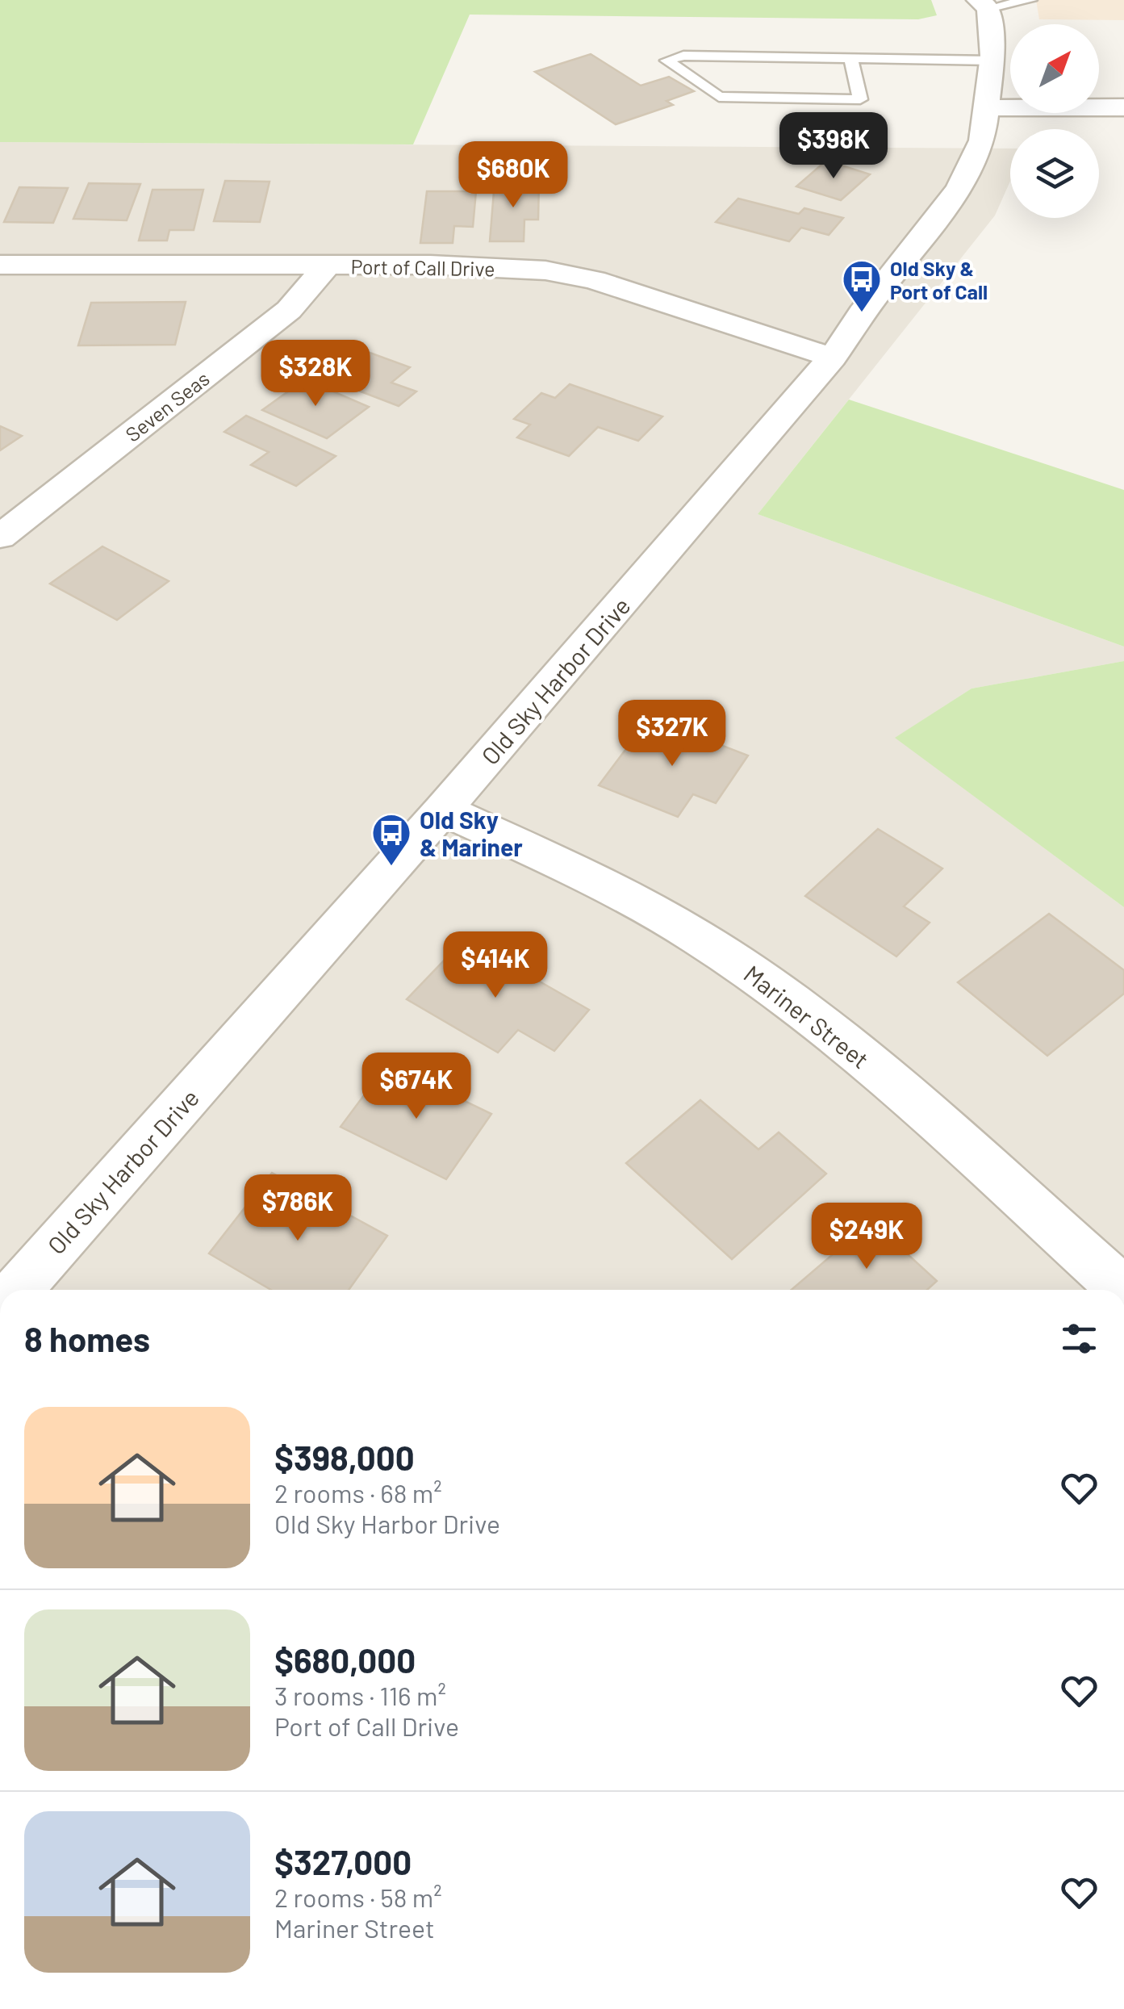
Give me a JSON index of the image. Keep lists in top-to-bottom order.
{
  "streets": {
    "street": [
      "Port of Call Drive",
      "Seven Seas",
      "Old Sky Harbor Drive",
      "Mariner Street"
    ]
  },
  "crossings": [
    ["Port of Call Drive", "Seven Seas"],
    ["Port of Call Drive", "Old Sky Harbor Drive"],
    ["Old Sky Harbor Drive", "Mariner Street"]
  ],
  "places": {
    "bus stop": ["Old Sky & Port of Call", "Old Sky & Mariner"]
  },
  "north": "top right",
  "page": {
    "price": [
      "$398K",
      "$680K",
      "$328K",
      "$327K",
      "$414K",
      "$674K",
      "$786K",
      "$249K"
    ],
    "heading": "8 homes",
    "list": [
      {
        "name": "$398,000",
        "note": "2 rooms · 68 m² · Old Sky Harbor Drive"
      },
      {
        "name": "$680,000",
        "note": "3 rooms · 116 m² · Port of Call Drive"
      },
      {
        "name": "$327,000",
        "note": "2 rooms · 58 m² · Mariner Street"
      }
    ]
  }
}
